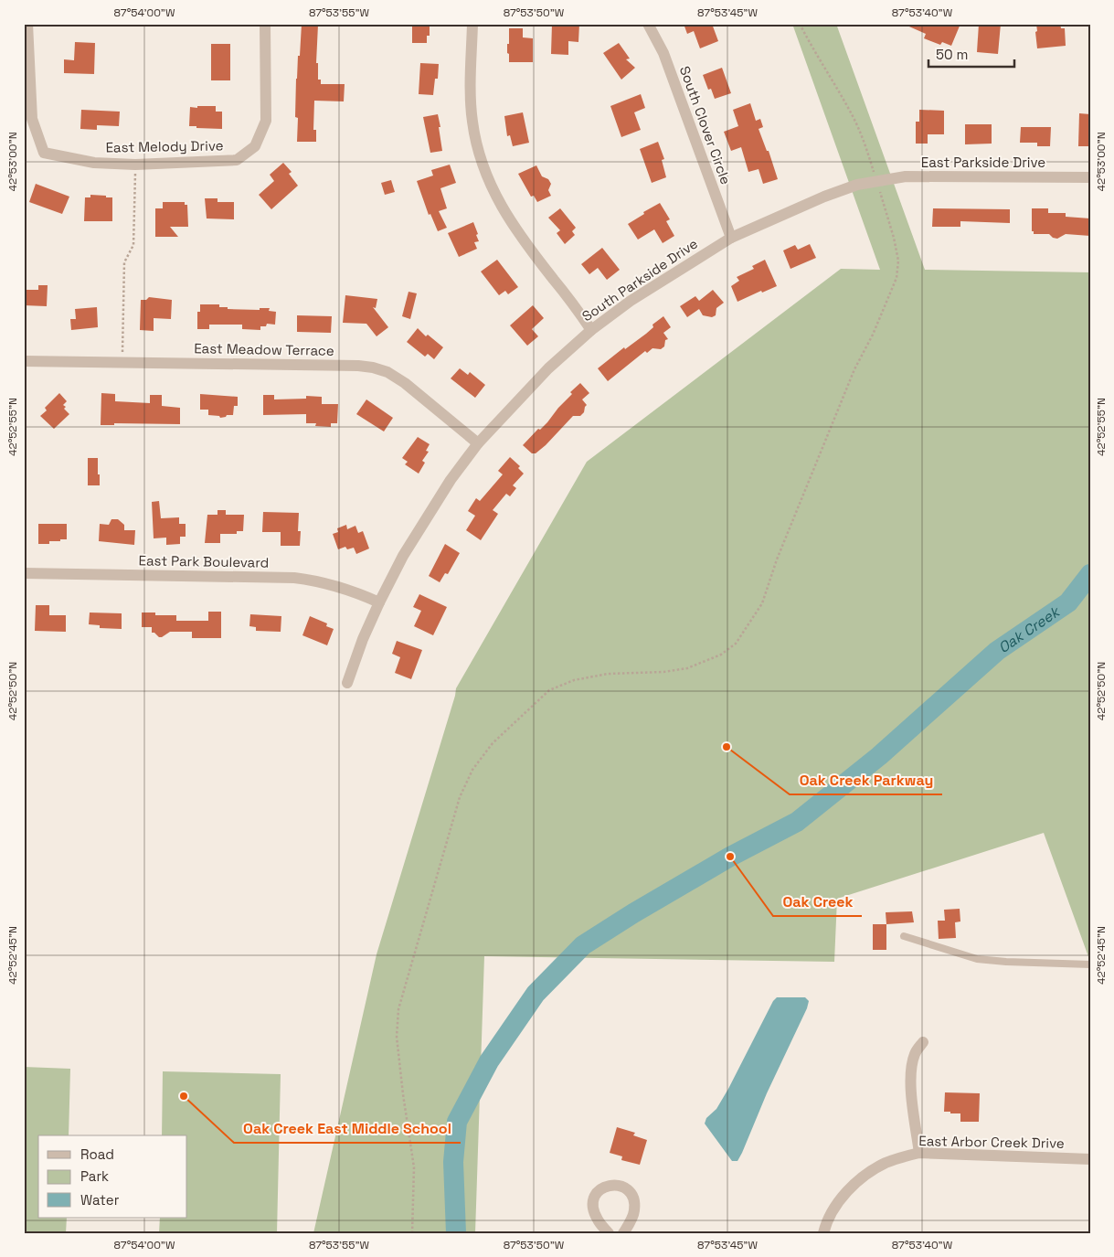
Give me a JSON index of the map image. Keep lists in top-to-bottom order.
{
  "streets": {
    "street": [
      "South Clover Circle",
      "East Melody Drive",
      "East Parkside Drive",
      "South Parkside Drive",
      "East Meadow Terrace",
      "East Park Boulevard",
      "East Arbor Creek Drive"
    ]
  },
  "crossings": [
    ["South Clover Circle", "South Parkside Drive"],
    ["East Parkside Drive", "South Parkside Drive"],
    ["South Parkside Drive", "East Meadow Terrace"],
    ["South Parkside Drive", "East Park Boulevard"]
  ],
  "water": ["Oak Creek"],
  "places": ["Oak Creek Parkway", "Oak Creek", "Oak Creek East Middle School"],
  "legend": ["Road", "Park", "Water"],
  "scale_bar": "50 m",
  "coordinates": [
    "87°54'00\"W",
    "87°53'55\"W",
    "87°53'50\"W",
    "87°53'45\"W",
    "87°53'40\"W",
    "42°53'00\"N",
    "42°52'55\"N",
    "42°52'50\"N",
    "42°52'45\"N"
  ]
}
